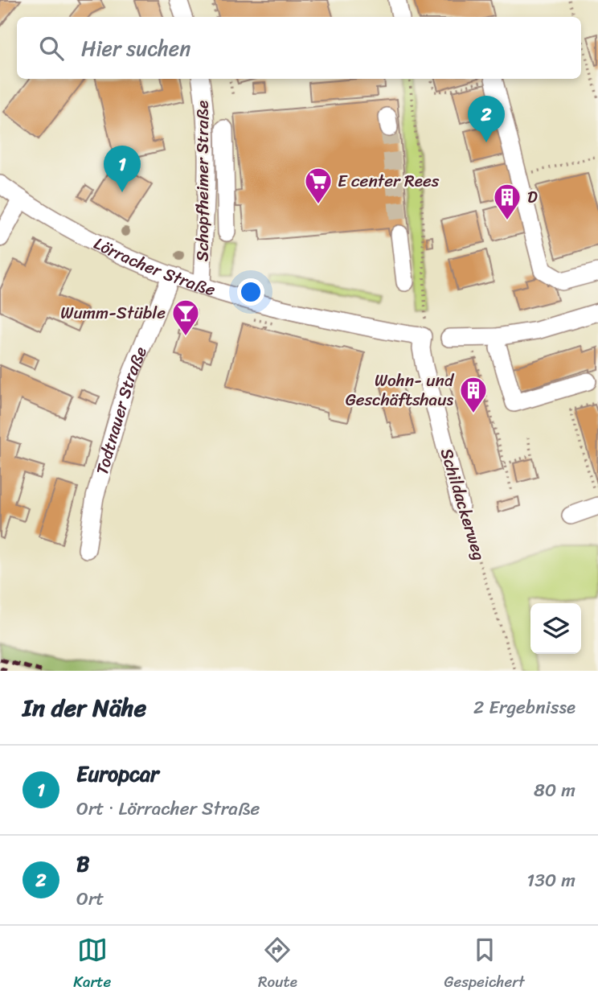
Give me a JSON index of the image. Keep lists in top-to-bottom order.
{
  "streets": {
    "street": [
      "Schopfheimer Straße",
      "Lörracher Straße",
      "Todtnauer Straße",
      "Schildackerweg"
    ]
  },
  "crossings": [
    ["Schopfheimer Straße", "Lörracher Straße"],
    ["Lörracher Straße", "Todtnauer Straße"],
    ["Lörracher Straße", "Schildackerweg"]
  ],
  "places": {
    "supermarket": ["E center Rees"],
    "building": ["D", "Wohn- und Geschäftshaus"],
    "bar": ["Wumm-Stüble"]
  },
  "page": {
    "search": "Hier suchen",
    "pins": ["2", "1"],
    "heading": ["In der Nähe", "2 Ergebnisse"],
    "list": [
      {
        "mark": "1",
        "name": "Europcar",
        "note": "Ort · Lörracher Straße",
        "value": "80 m"
      },
      {
        "mark": "2",
        "name": "B",
        "note": "Ort",
        "value": "130 m"
      }
    ],
    "nav": ["Karte", "Route", "Gespeichert"]
  }
}
